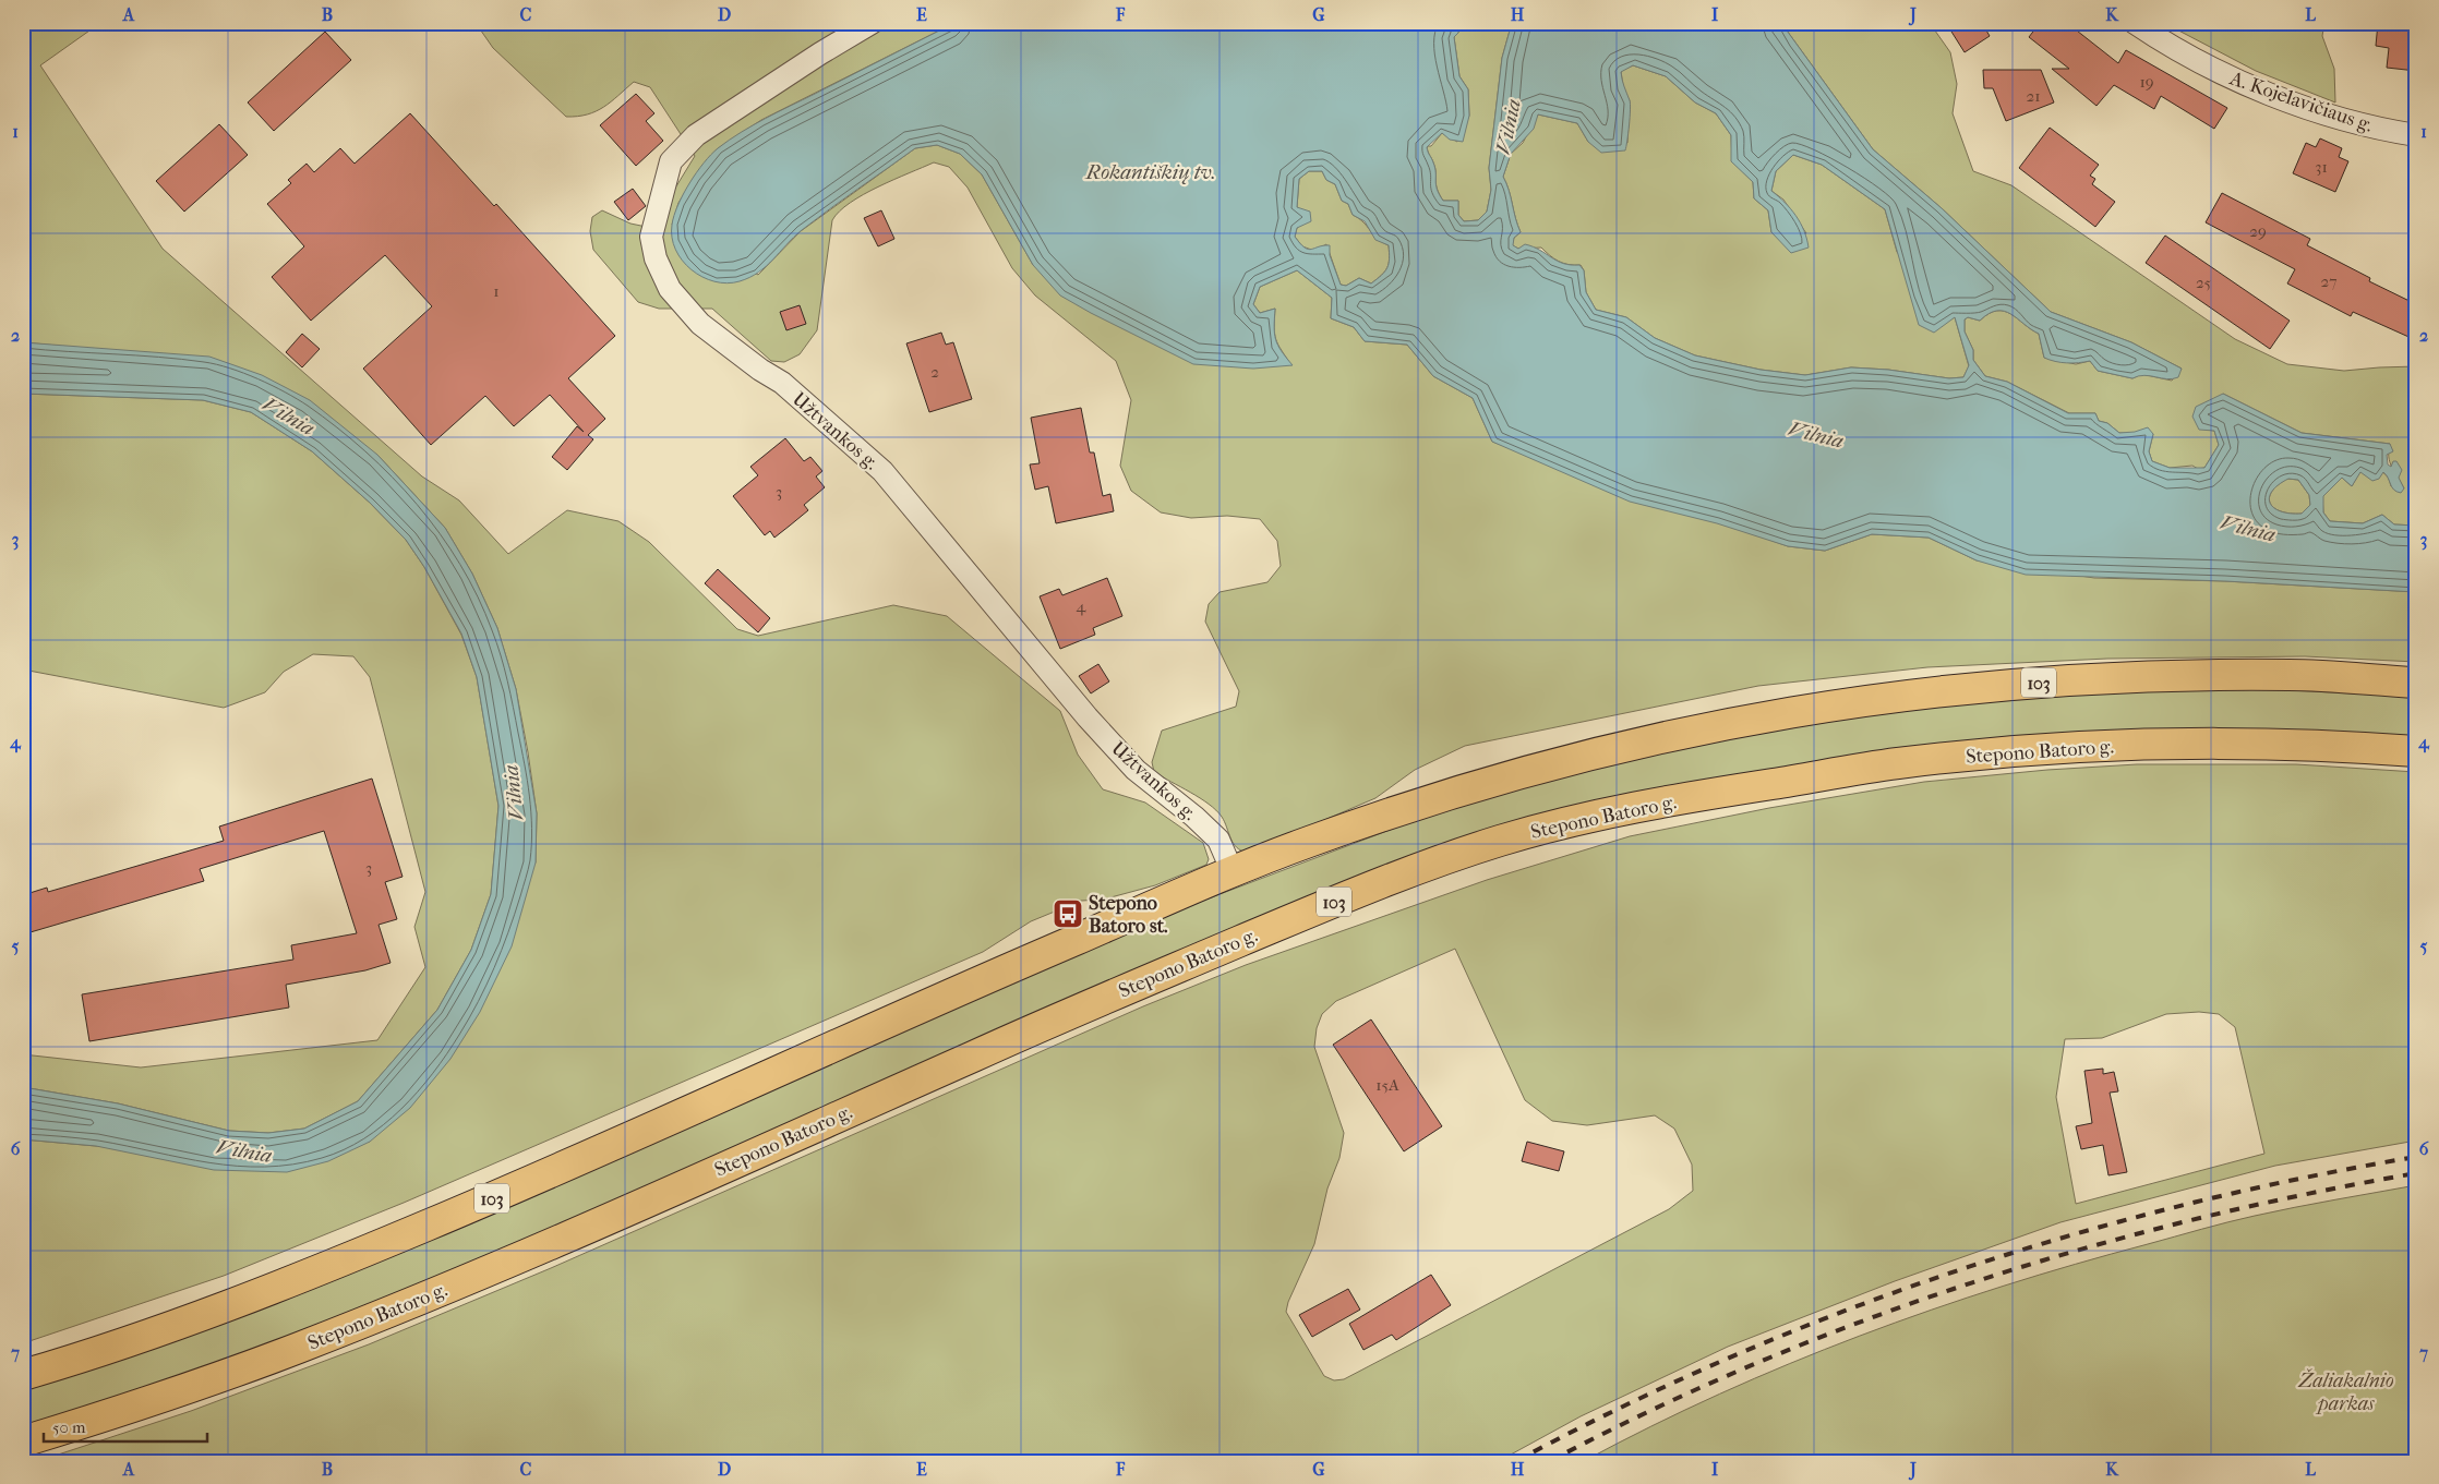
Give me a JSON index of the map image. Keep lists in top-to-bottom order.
{
  "streets": {
    "main road": ["103", "Stepono Batoro g."],
    "street": ["A. Kojelavičiaus g.", "Užtvankos g."]
  },
  "crossings": [
    ["Užtvankos g.", "103"]
  ],
  "water": ["Vilnia", "Rokantiškių tv."],
  "parks": ["Žaliakalnio parkas"],
  "places": {
    "bus stop": ["Stepono Batoro st."]
  },
  "house_numbers": [
    "19",
    "21",
    "31",
    "29",
    "27",
    "25",
    "1",
    "2",
    "3",
    "4",
    "3",
    "15A"
  ],
  "scale_bar": "50 m",
  "grid": {
    "columns": [
      "A",
      "B",
      "C",
      "D",
      "E",
      "F",
      "G",
      "H",
      "I",
      "J",
      "K",
      "L"
    ],
    "rows": [
      "1",
      "2",
      "3",
      "4",
      "5",
      "6",
      "7"
    ]
  }
}
